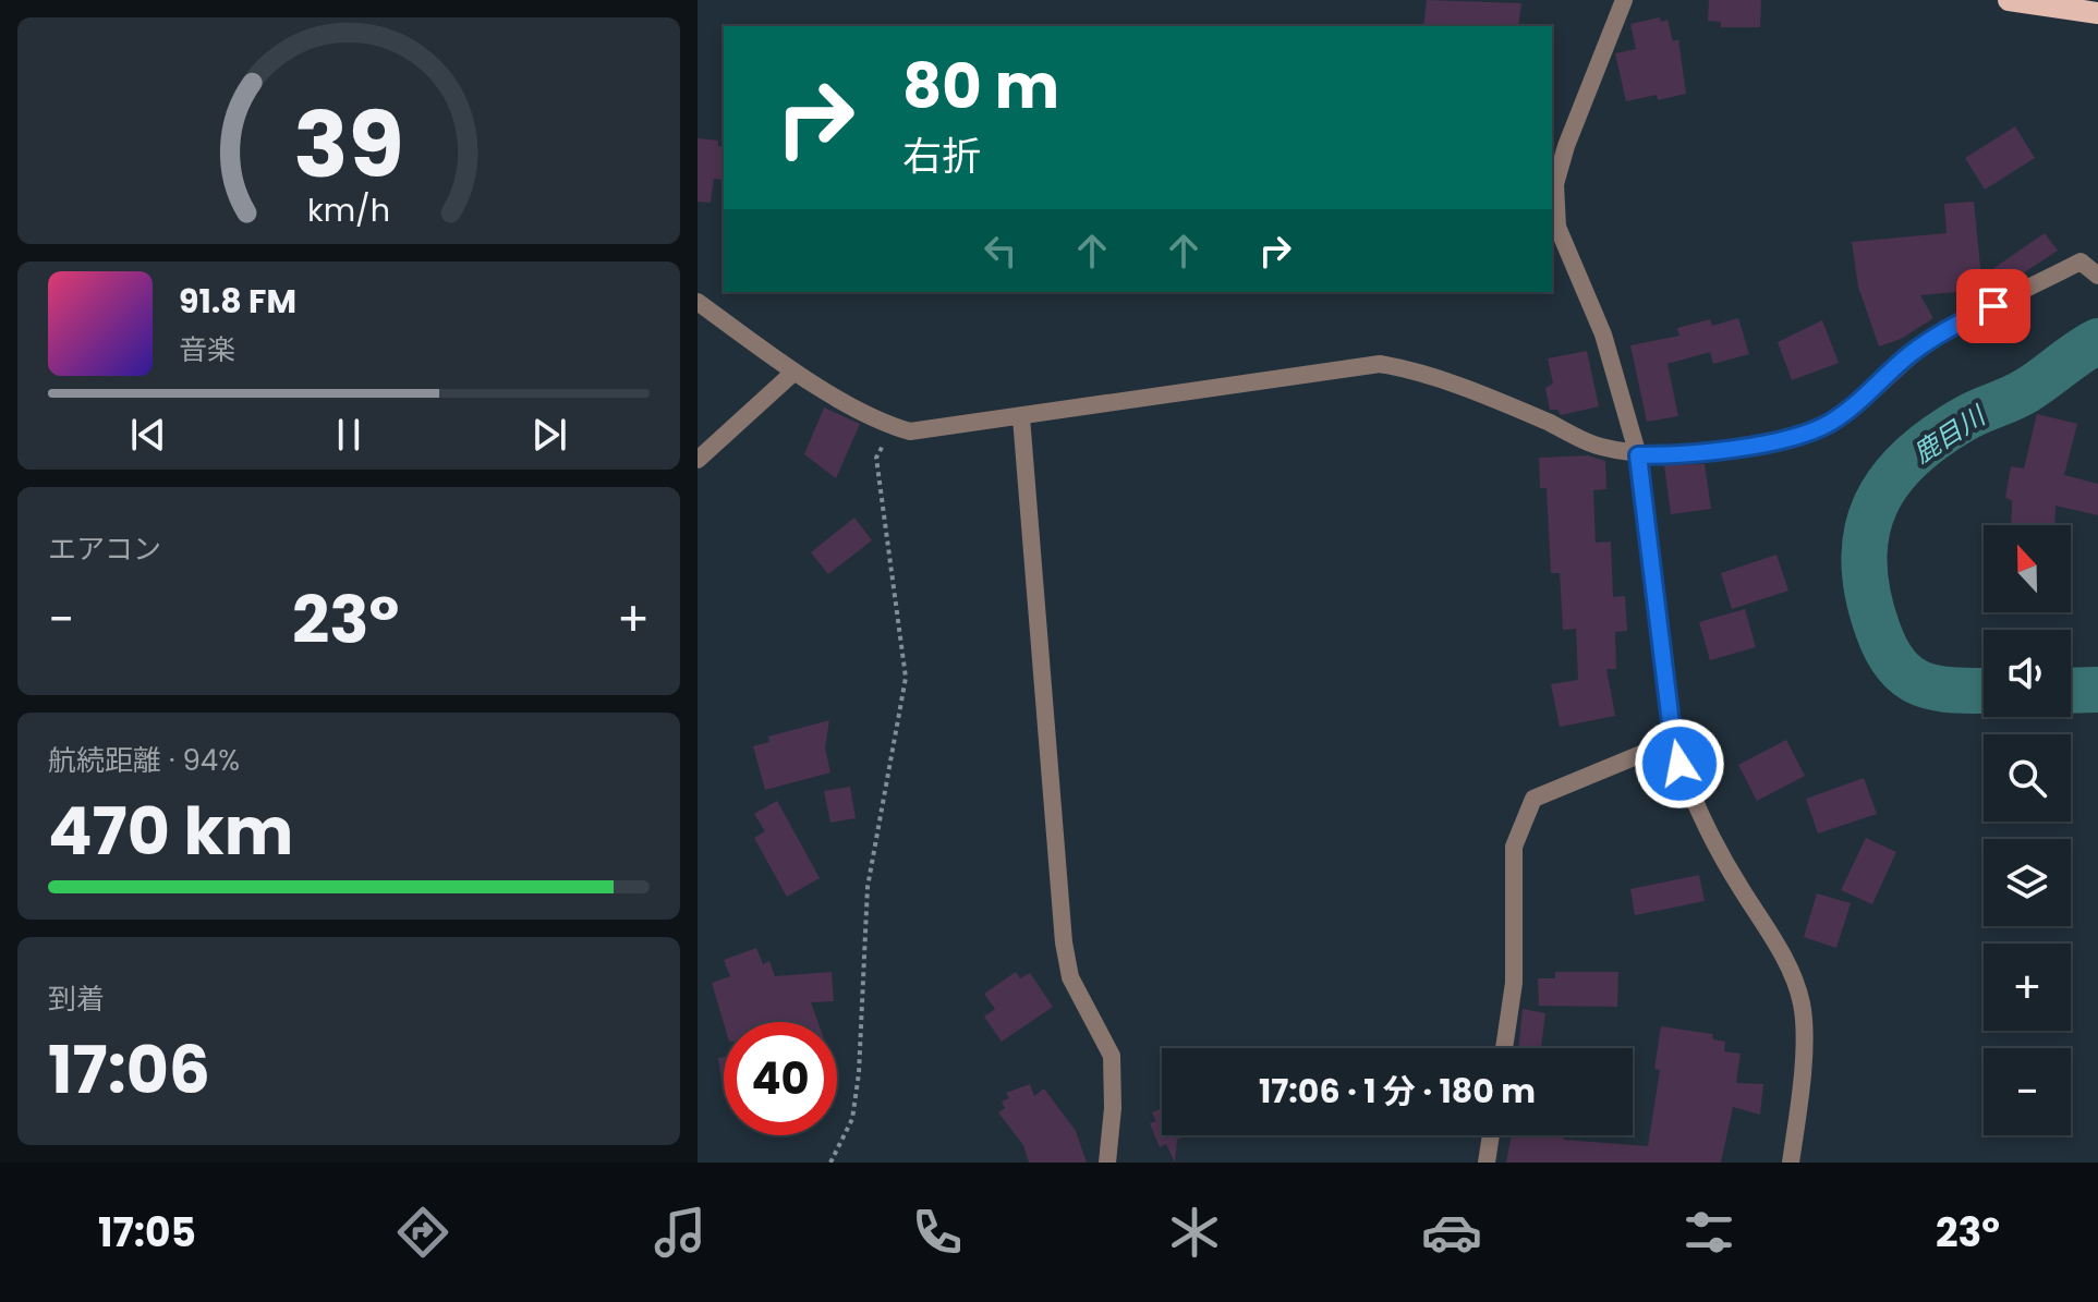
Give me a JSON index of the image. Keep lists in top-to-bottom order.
{
  "water": ["鹿目川"],
  "north": "top",
  "page": {
    "turn": ["80 m", "右折"],
    "song": ["91.8 FM", "音楽"],
    "tile": [
      "エアコン",
      ["航続距離 · 94%", "470 km"],
      ["到着", "17:06"]
    ],
    "map_buttons": ["+", "−"],
    "heat": ["−", "23°", "+"],
    "limit": "40",
    "trip": "17:06 · 1 分 · 180 m",
    "tabs": ["17:05", "23°"],
    "gauge": ["39", "km/h"]
  }
}
